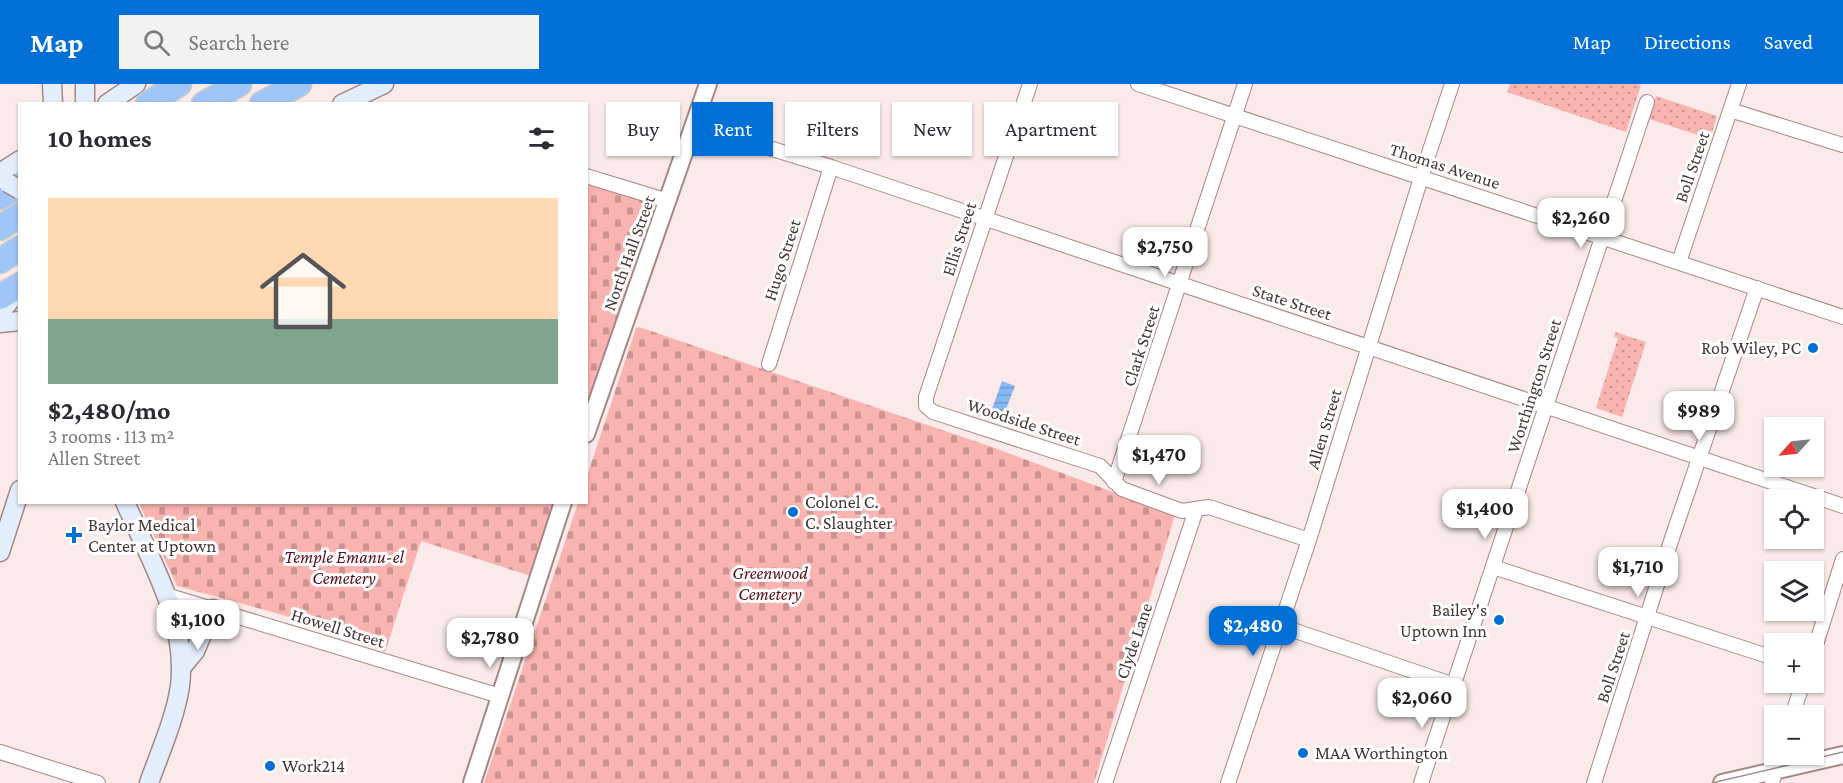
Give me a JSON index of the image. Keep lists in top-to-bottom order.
{
  "streets": {
    "street": [
      "Thomas Avenue",
      "Boll Street",
      "Ellis Street",
      "North Hall Street",
      "Hugo Street",
      "State Street",
      "Clark Street",
      "Worthington Street",
      "Woodside Street",
      "Allen Street",
      "Howell Street",
      "Clyde Lane"
    ]
  },
  "crossings": [
    ["Thomas Avenue", "Boll Street"],
    ["Thomas Avenue", "Clark Street"],
    ["Thomas Avenue", "Worthington Street"],
    ["Thomas Avenue", "Allen Street"],
    ["Boll Street", "State Street"],
    ["Ellis Street", "State Street"],
    ["Ellis Street", "Woodside Street"],
    ["Hugo Street", "State Street"],
    ["State Street", "Clark Street"],
    ["State Street", "Worthington Street"],
    ["State Street", "Allen Street"],
    ["Clark Street", "Woodside Street"],
    ["Woodside Street", "Allen Street"],
    ["Woodside Street", "Clyde Lane"]
  ],
  "parks": ["Temple Emanu-el Cemetery", "Greenwood Cemetery"],
  "places": {
    "other": [
      "Rob Wiley, PC",
      "Colonel C. C. Slaughter",
      "Bailey's Uptown Inn",
      "MAA Worthington",
      "Work214"
    ],
    "health": ["Baylor Medical Center at Uptown"]
  },
  "north": "bottom left",
  "page": {
    "header": "Map",
    "search": "Search here",
    "nav": ["Map", "Directions", "Saved"],
    "chip": [
      "Buy",
      "Rent",
      "Filters",
      "New",
      "Apartment"
    ],
    "heading": "10 homes",
    "list": [
      {
        "name": "$2,480/mo",
        "note": "3 rooms · 113 m² · Allen Street"
      }
    ],
    "price": [
      "$2,260",
      "$2,750",
      "$989",
      "$1,470",
      "$1,400",
      "$1,710",
      "$1,100",
      "$2,480",
      "$2,780",
      "$2,060"
    ],
    "map_buttons": ["+", "−"]
  }
}
